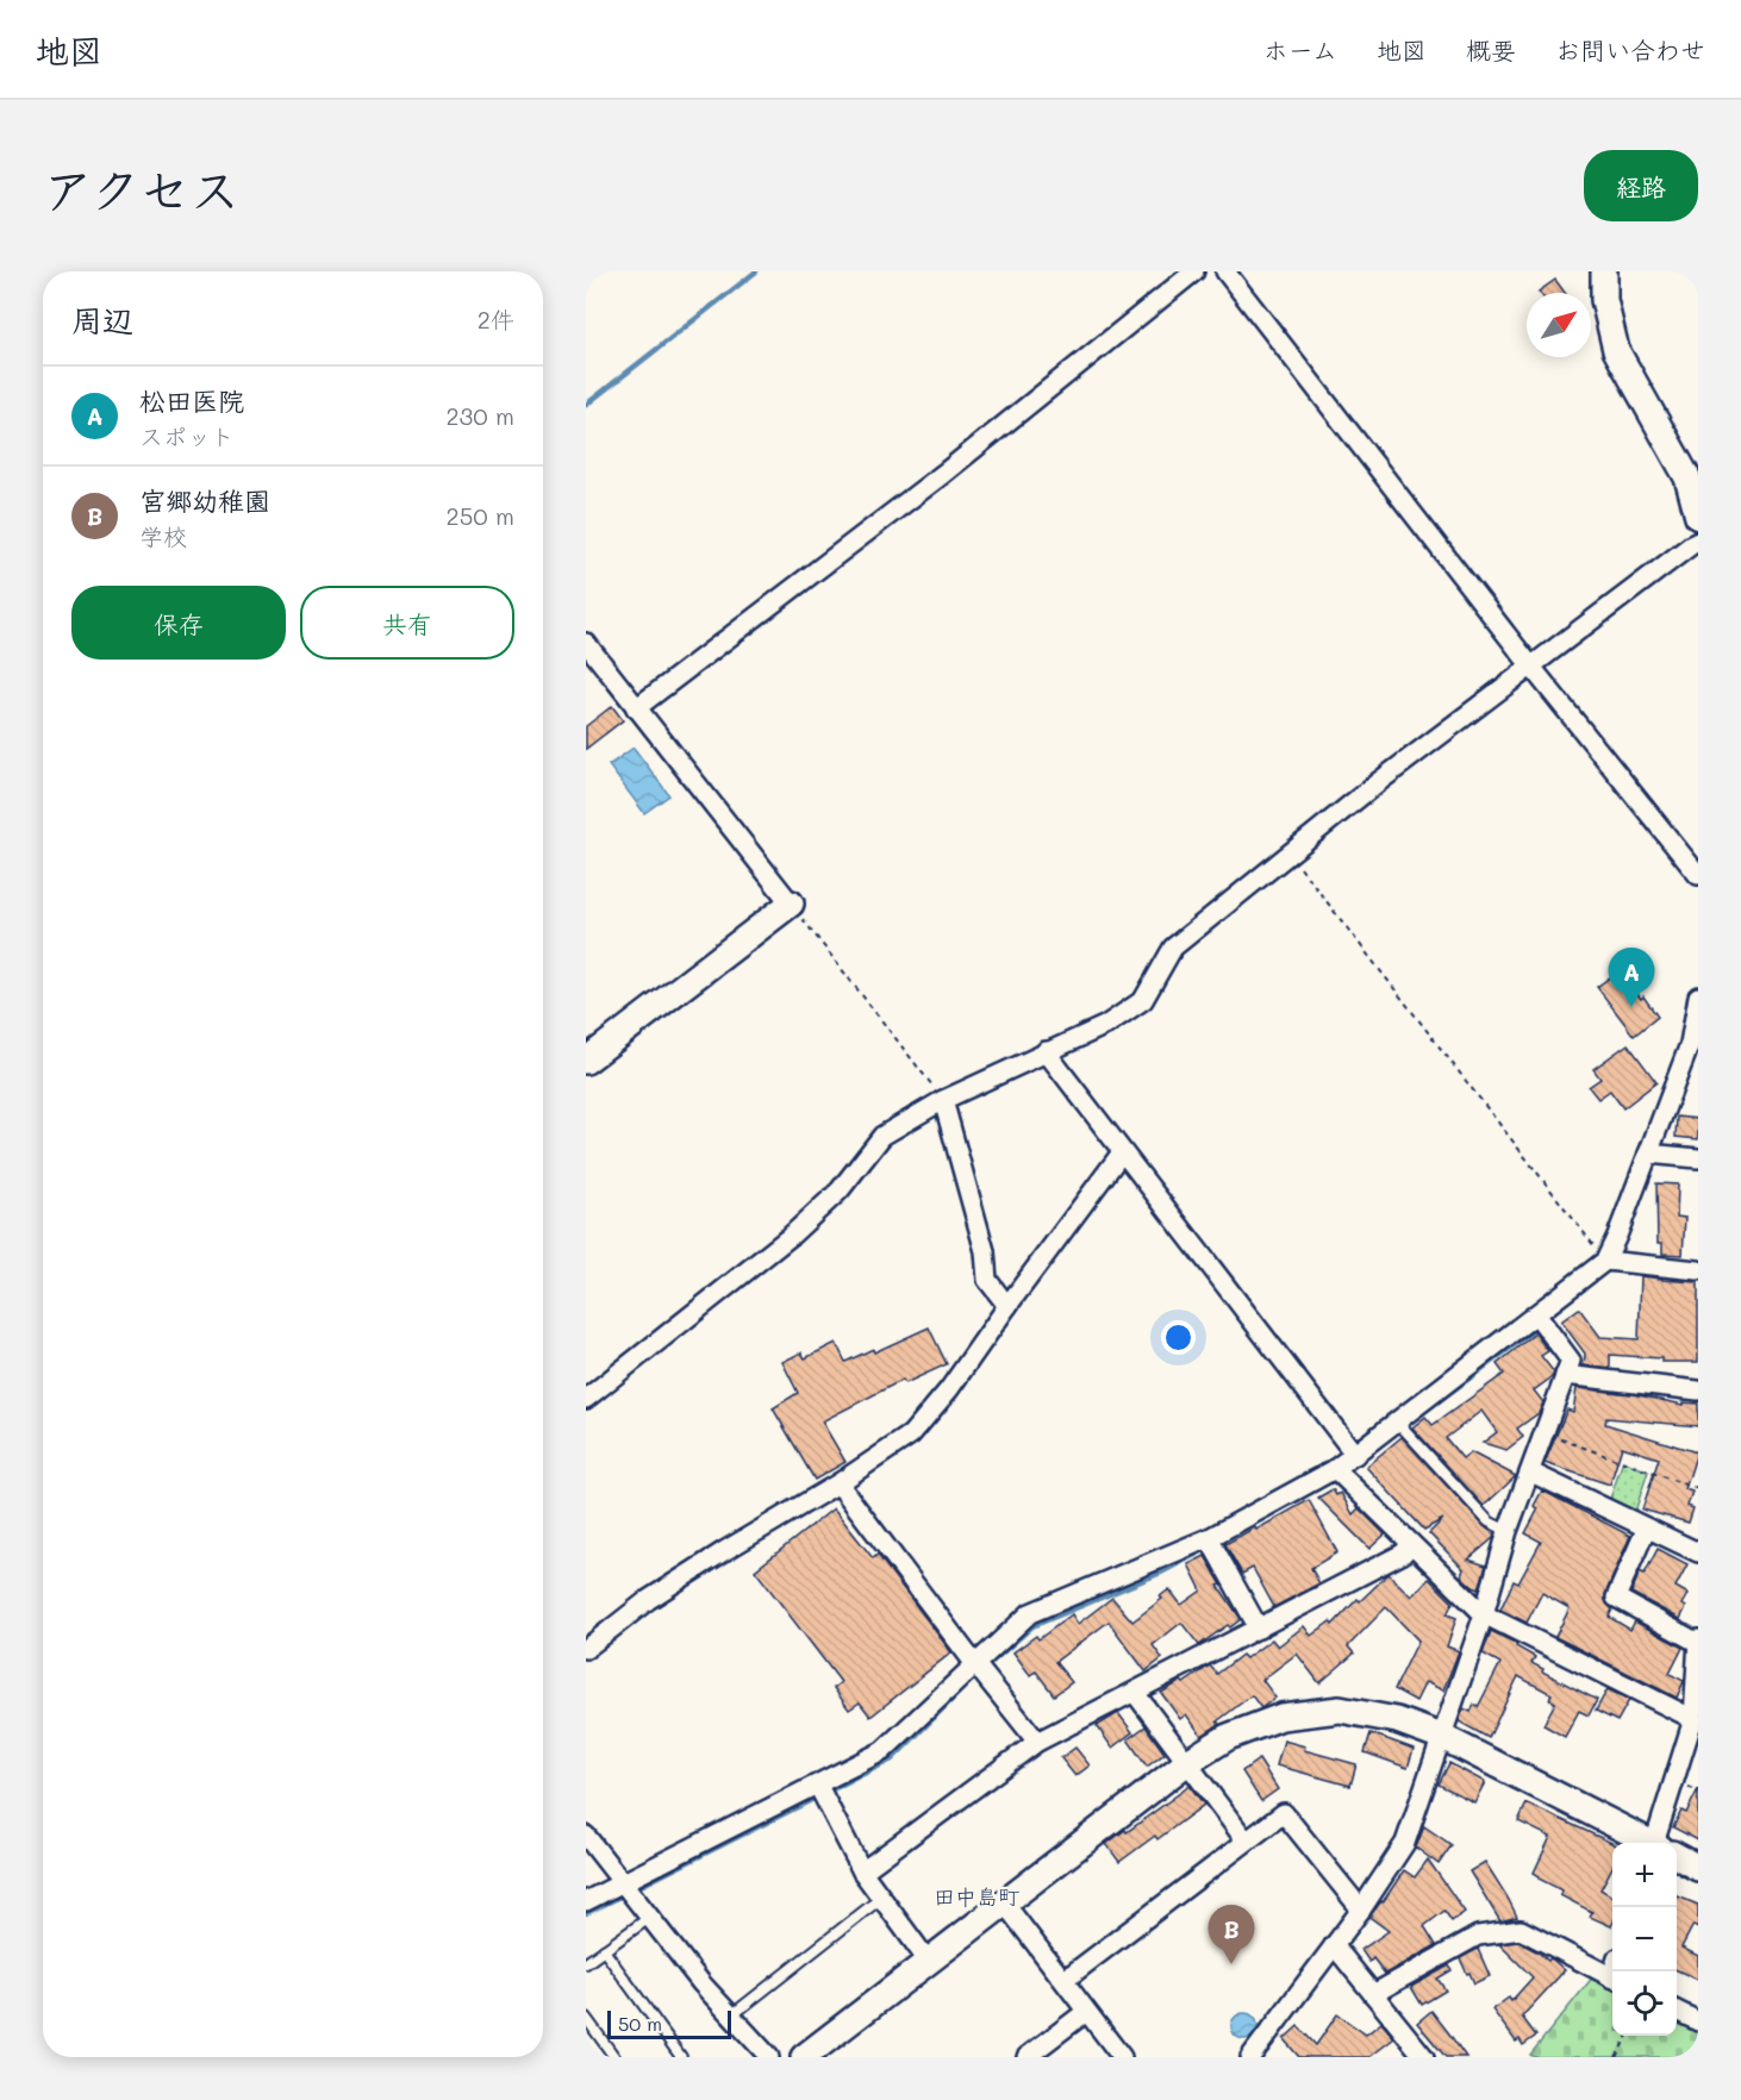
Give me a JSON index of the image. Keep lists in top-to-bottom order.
{
  "districts": ["田中島町"],
  "scale_bar": "50 m",
  "north": "top right",
  "page": {
    "header": "地図",
    "nav": [
      "ホーム",
      "地図",
      "概要",
      "お問い合わせ"
    ],
    "title": "アクセス",
    "buttons": [
      "経路",
      ["保存", "共有"]
    ],
    "heading": ["周辺", "2件"],
    "list": [
      {
        "mark": "A",
        "name": "松田医院",
        "note": "スポット",
        "value": "230 m"
      },
      {
        "mark": "B",
        "name": "宮郷幼稚園",
        "note": "学校",
        "value": "250 m"
      }
    ],
    "pins": ["A", "B"],
    "map_buttons": ["+", "−"],
    "scale": "50 m"
  }
}
